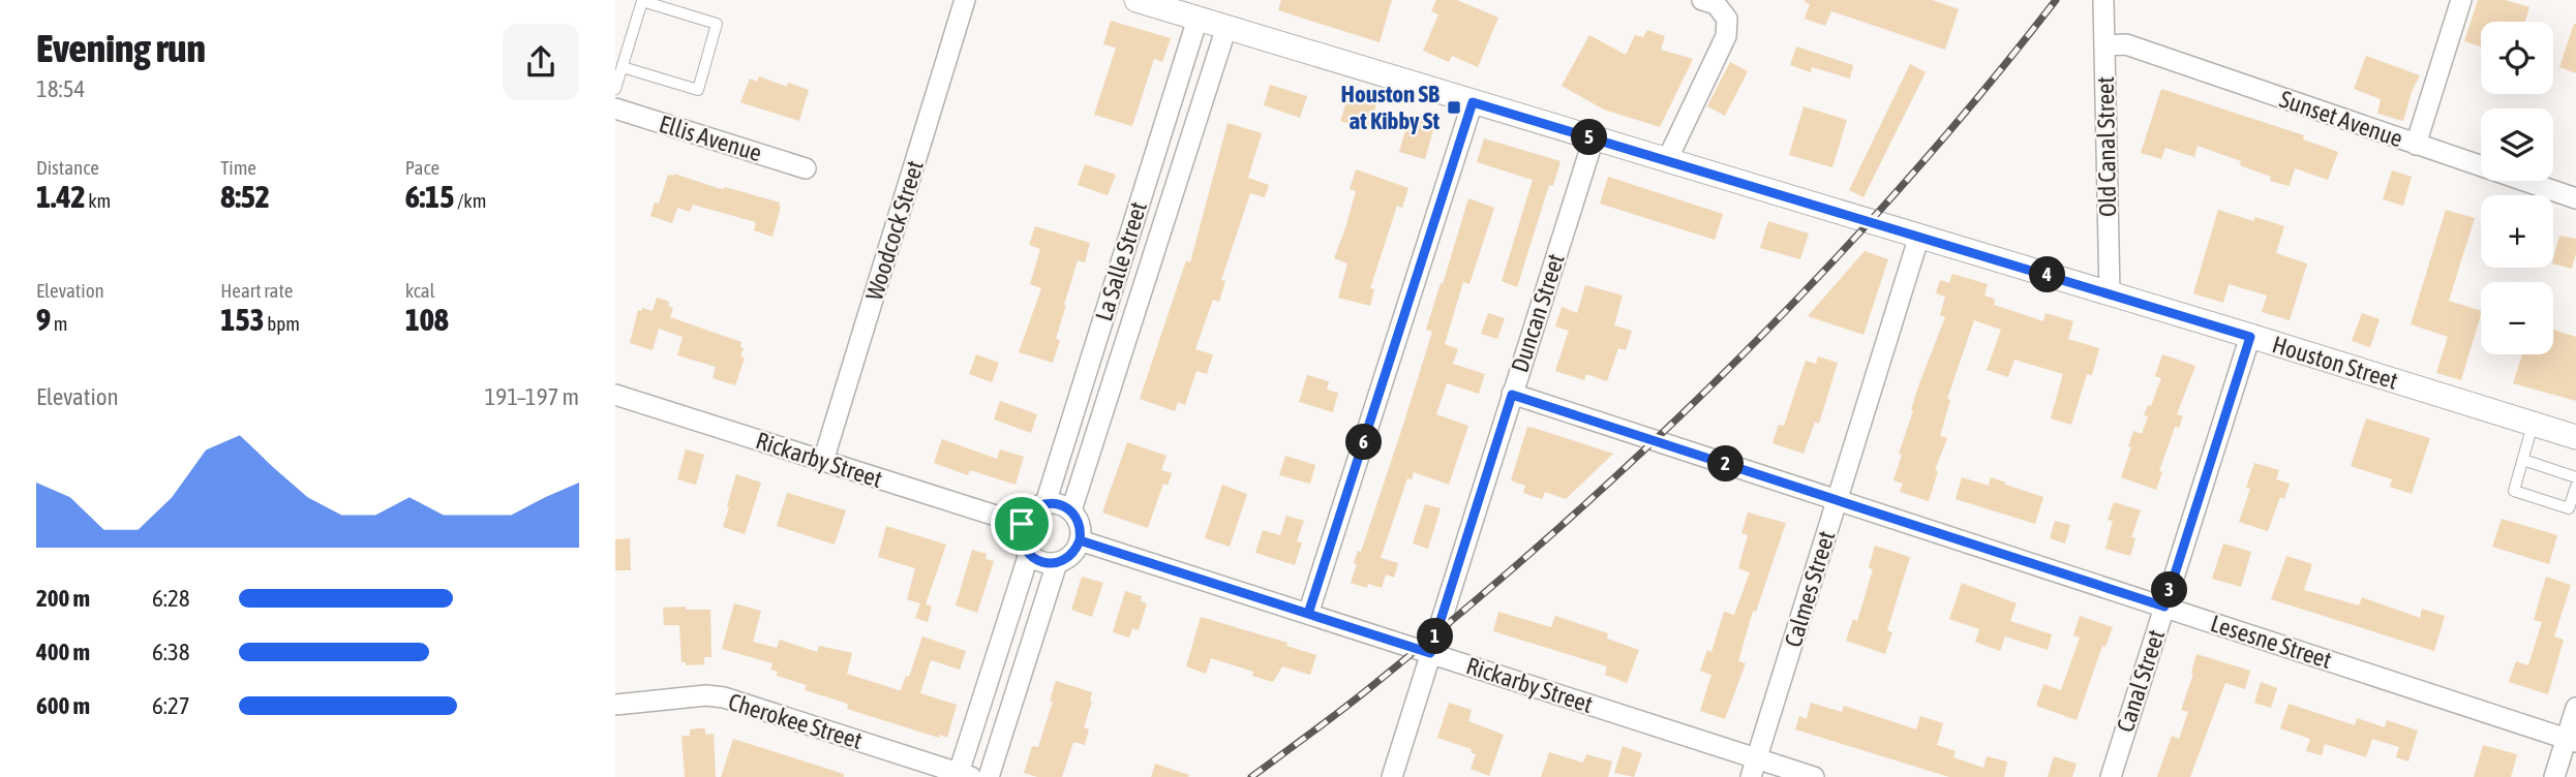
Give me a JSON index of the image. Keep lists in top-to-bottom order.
{
  "streets": {
    "street": [
      "Sunset Avenue",
      "Ellis Avenue",
      "Old Canal Street",
      "Woodcock Street",
      "La Salle Street",
      "Duncan Street",
      "Houston Street",
      "Rickarby Street",
      "Calmes Street",
      "Lesesne Street",
      "Canal Street",
      "Cherokee Street"
    ]
  },
  "crossings": [
    ["Sunset Avenue", "Old Canal Street"],
    ["Old Canal Street", "Houston Street"],
    ["Woodcock Street", "Rickarby Street"],
    ["La Salle Street", "Houston Street"],
    ["La Salle Street", "Rickarby Street"],
    ["Duncan Street", "Houston Street"],
    ["Duncan Street", "Rickarby Street"],
    ["Duncan Street", "Lesesne Street"],
    ["Houston Street", "Calmes Street"],
    ["Houston Street", "Canal Street"],
    ["Rickarby Street", "Calmes Street"],
    ["Calmes Street", "Lesesne Street"],
    ["Lesesne Street", "Canal Street"]
  ],
  "places": {
    "transit": ["Houston SB at Kibby St"]
  },
  "page": {
    "heading": ["Evening run", "18:54"],
    "map_buttons": ["+", "−"],
    "pins": [
      "5",
      "4",
      "6",
      "2",
      "3",
      "1"
    ],
    "stats": [
      ["Distance", "1.42 km"],
      ["Time", "8:52"],
      ["Pace", "6:15 /km"],
      ["Elevation", "9 m"],
      ["Heart rate", "153 bpm"],
      ["kcal", "108"]
    ],
    "chart": ["Elevation", "191–197 m"],
    "list": [
      {
        "name": "200 m",
        "note": "6:28"
      },
      {
        "name": "400 m",
        "note": "6:38"
      },
      {
        "name": "600 m",
        "note": "6:27"
      }
    ]
  }
}
